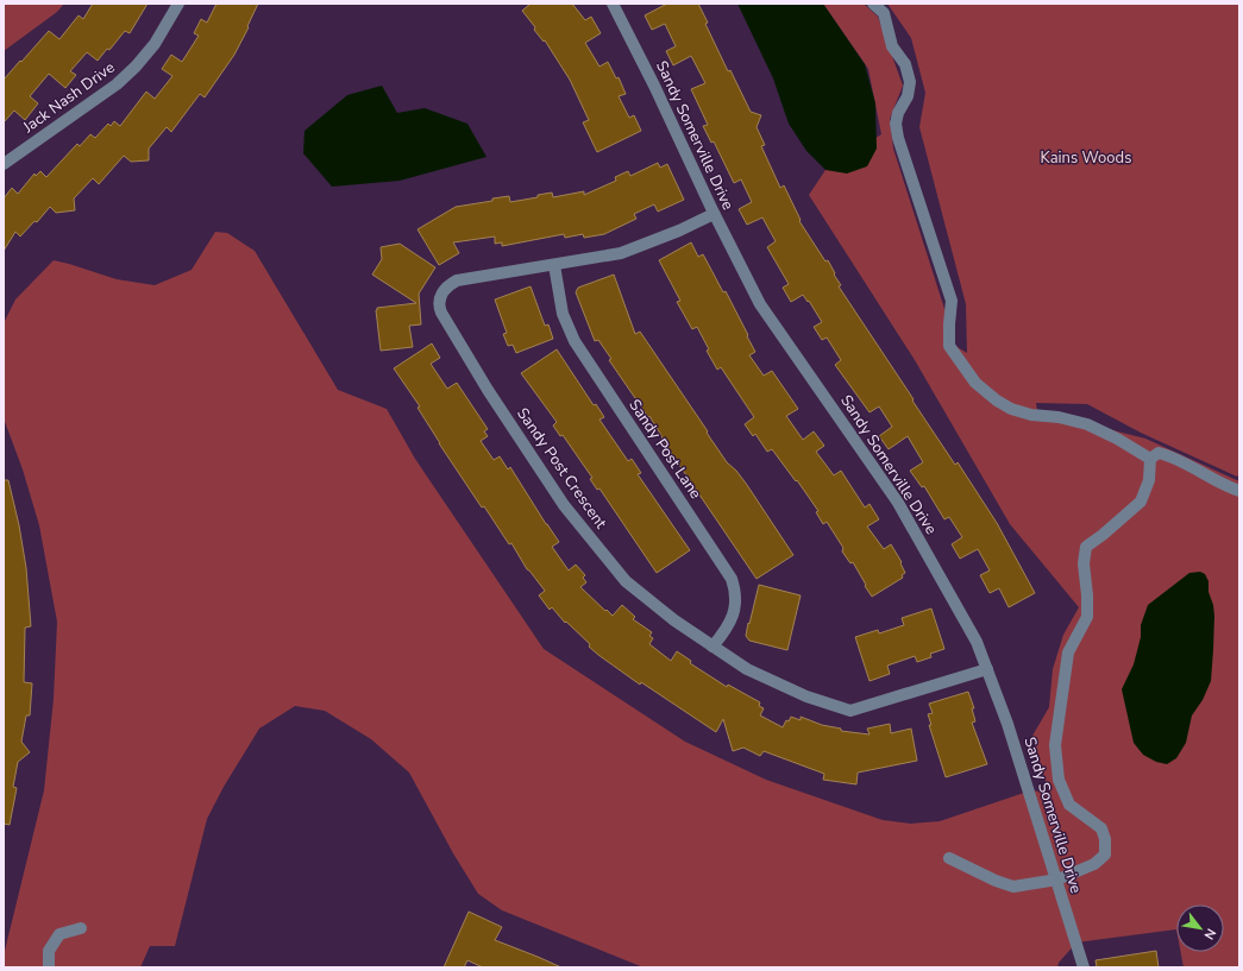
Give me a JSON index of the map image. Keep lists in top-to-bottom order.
{
  "streets": {
    "street": [
      "Jack Nash Drive",
      "Sandy Somerville Drive",
      "Sandy Post Lane",
      "Sandy Post Crescent"
    ]
  },
  "crossings": [
    ["Sandy Somerville Drive", "Sandy Post Crescent"],
    ["Sandy Post Lane", "Sandy Post Crescent"]
  ],
  "parks": ["Kains Woods"],
  "north": "bottom right"
}
